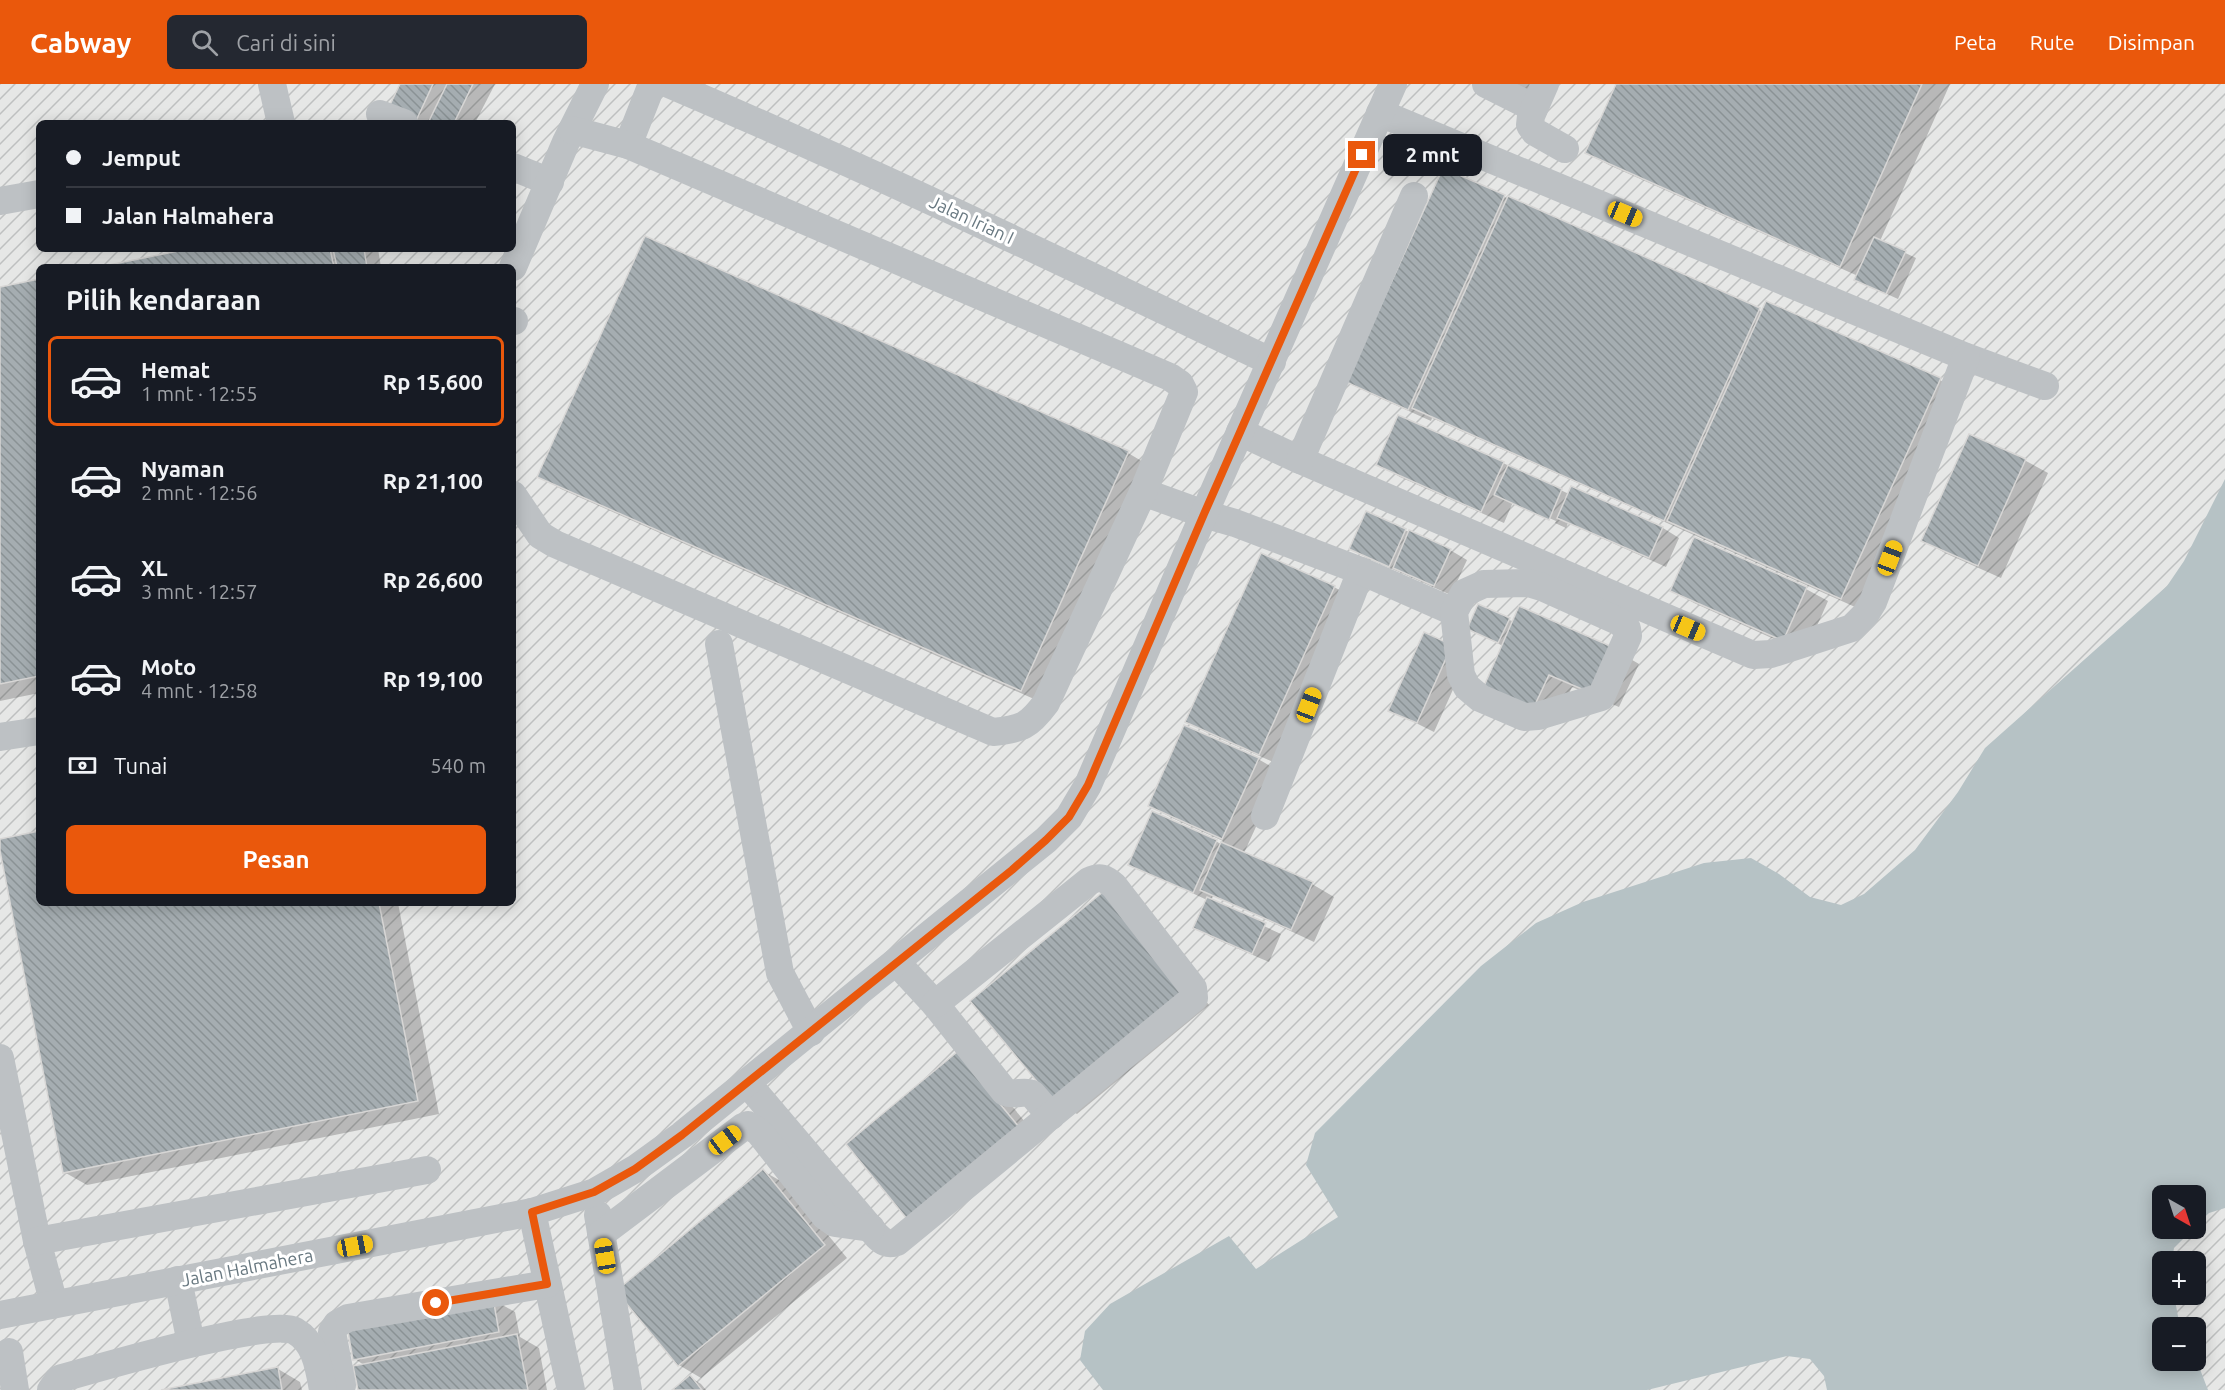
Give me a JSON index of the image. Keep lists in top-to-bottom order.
{
  "streets": {
    "street": ["Jalan Irian I", "Jalan Halmahera"]
  },
  "crossings": [
    ["Jalan Irian I", "Jalan Halmahera"]
  ],
  "north": "bottom right",
  "page": {
    "header": "Cabway",
    "search": "Cari di sini",
    "nav": ["Peta", "Rute", "Disimpan"],
    "banner": ["Jemput", "Jalan Halmahera"],
    "bubble": "2 mnt",
    "heading": "Pilih kendaraan",
    "list": [
      {
        "name": "Hemat",
        "note": "1 mnt · 12:55",
        "value": "Rp 15,600"
      },
      {
        "name": "Nyaman",
        "note": "2 mnt · 12:56",
        "value": "Rp 21,100"
      },
      {
        "name": "XL",
        "note": "3 mnt · 12:57",
        "value": "Rp 26,600"
      },
      {
        "name": "Moto",
        "note": "4 mnt · 12:58",
        "value": "Rp 19,100"
      }
    ],
    "pay": ["Tunai", "540 m"],
    "buttons": "Pesan",
    "map_buttons": ["+", "−"]
  }
}
